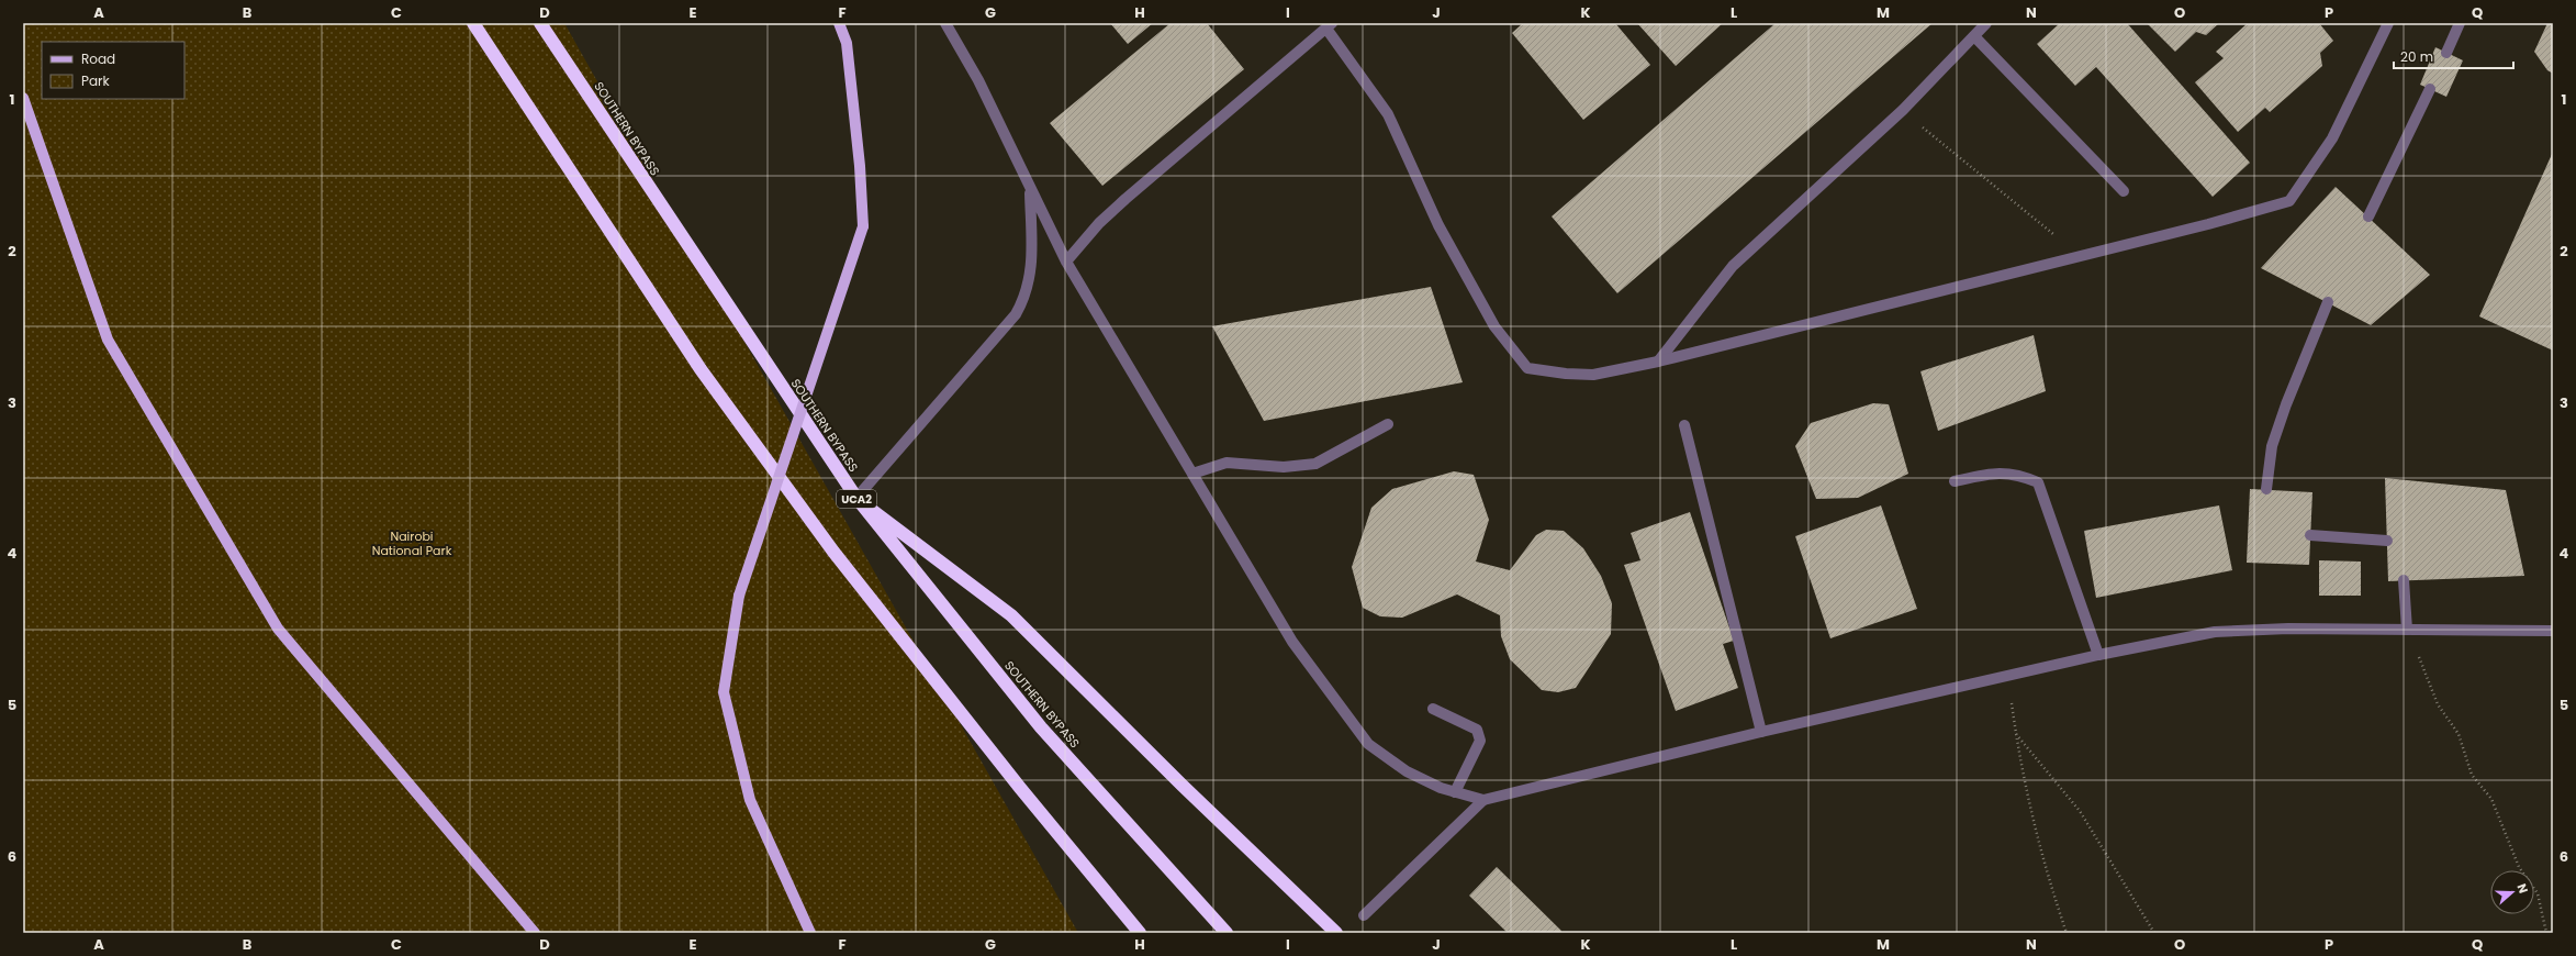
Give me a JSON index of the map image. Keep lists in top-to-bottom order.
{
  "streets": {
    "highway": ["SOUTHERN BYPASS", "UCA2"]
  },
  "parks": ["Nairobi National Park"],
  "legend": ["Road", "Park"],
  "scale_bar": "20 m",
  "north": "right",
  "grid": {
    "columns": [
      "A",
      "B",
      "C",
      "D",
      "E",
      "F",
      "G",
      "H",
      "I",
      "J",
      "K",
      "L",
      "M",
      "N",
      "O",
      "P",
      "Q"
    ],
    "rows": [
      "1",
      "2",
      "3",
      "4",
      "5",
      "6"
    ]
  }
}
